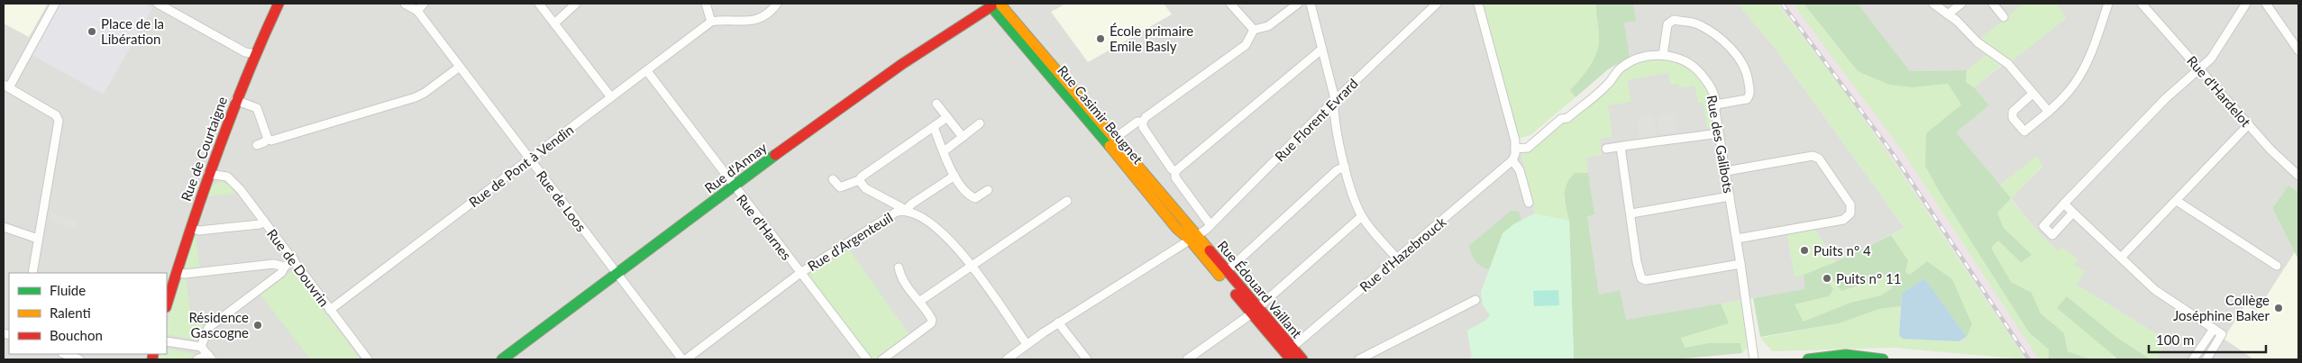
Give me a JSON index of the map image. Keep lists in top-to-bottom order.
{
  "streets": {
    "main road": [
      "Rue Casimir Beugnet",
      "Rue de Courtaigne",
      "Rue d'Annay",
      "Rue Édouard Vaillant"
    ],
    "street": [
      "Rue d'Hardelot",
      "Rue Florent Evrard",
      "Rue des Galibots",
      "Rue de Pont à Vendin",
      "Rue de Loos",
      "Rue d'Harnes",
      "Rue d'Argenteuil",
      "Rue d'Hazebrouck",
      "Rue de Douvrin"
    ]
  },
  "crossings": [
    ["Rue Casimir Beugnet", "Rue Florent Evrard"],
    ["Rue Casimir Beugnet", "Rue d'Annay"],
    ["Rue Casimir Beugnet", "Rue Édouard Vaillant"],
    ["Rue Florent Evrard", "Rue d'Argenteuil"],
    ["Rue Florent Evrard", "Rue Édouard Vaillant"],
    ["Rue de Courtaigne", "Rue de Douvrin"],
    ["Rue de Pont à Vendin", "Rue de Loos"],
    ["Rue de Pont à Vendin", "Rue d'Harnes"],
    ["Rue de Pont à Vendin", "Rue de Douvrin"],
    ["Rue d'Annay", "Rue de Loos"],
    ["Rue d'Annay", "Rue d'Harnes"],
    ["Rue de Loos", "Rue d'Argenteuil"],
    ["Rue d'Harnes", "Rue d'Argenteuil"],
    ["Rue d'Hazebrouck", "Rue Édouard Vaillant"]
  ],
  "places": [
    "Place de la Libération",
    "École primaire Emile Basly",
    "Puits n° 4",
    "Puits n° 11",
    "Collège Joséphine Baker",
    "Résidence Gascogne"
  ],
  "legend": ["Fluide", "Ralenti", "Bouchon"],
  "scale_bar": "100 m"
}
